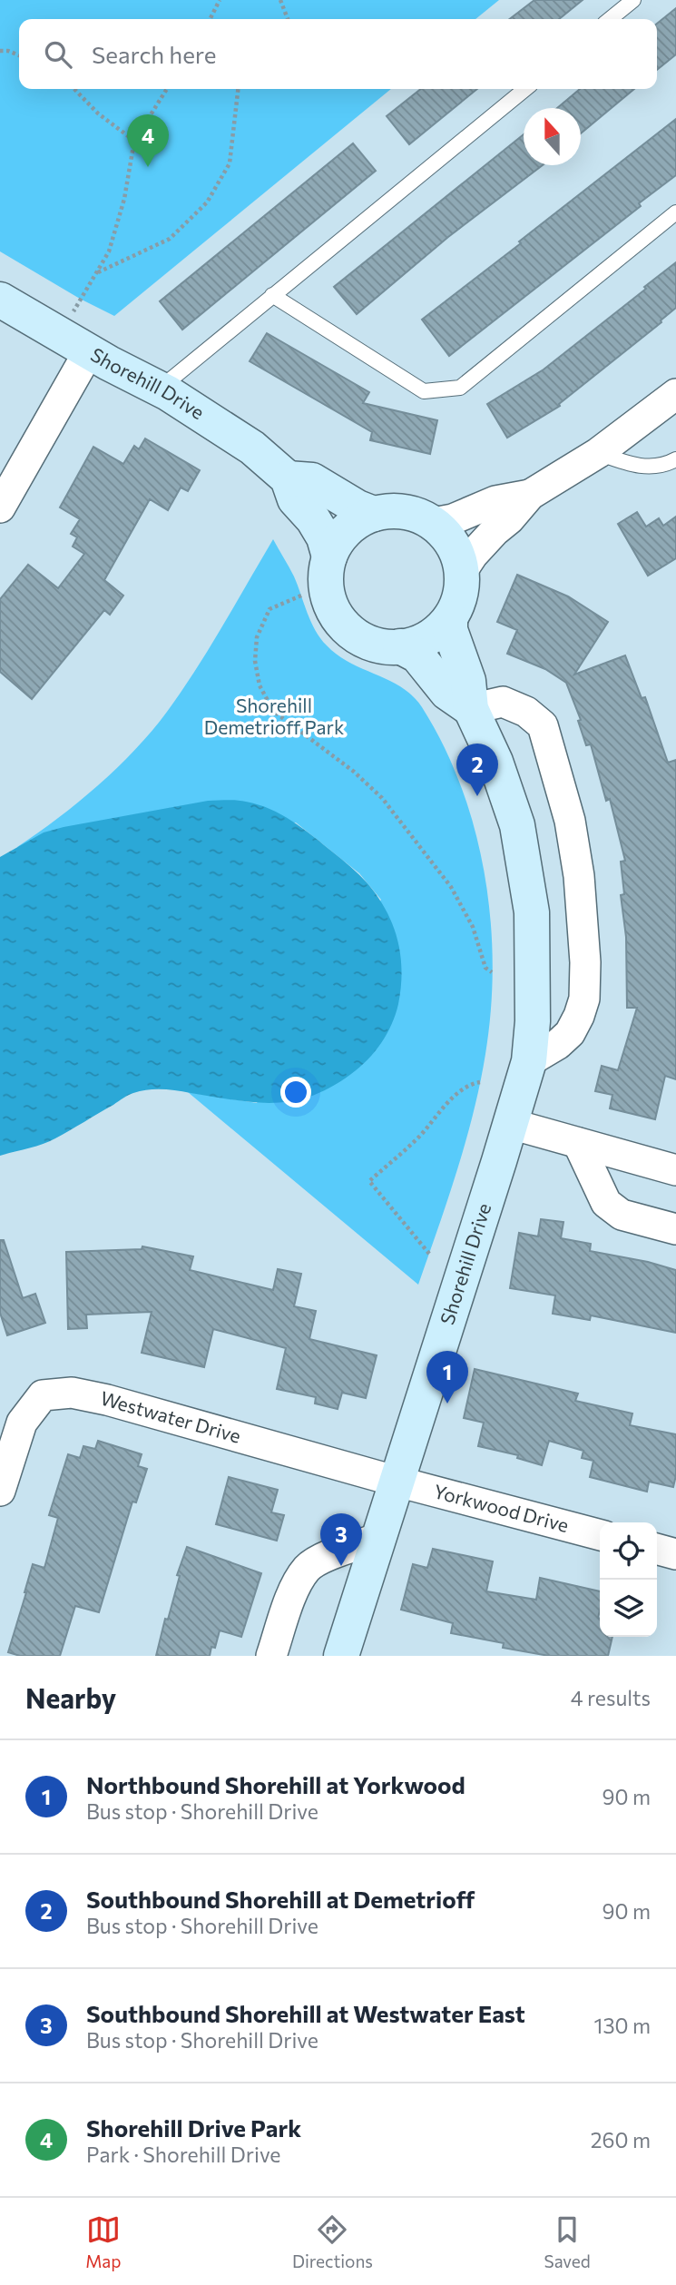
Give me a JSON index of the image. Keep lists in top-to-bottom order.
{
  "streets": {
    "street": ["Shorehill Drive", "Westwater Drive", "Yorkwood Drive"]
  },
  "crossings": [
    ["Shorehill Drive", "Westwater Drive"],
    ["Shorehill Drive", "Yorkwood Drive"],
    ["Westwater Drive", "Yorkwood Drive"]
  ],
  "parks": ["Shorehill Demetrioff Park"],
  "north": "top",
  "page": {
    "search": "Search here",
    "pins": [
      "4",
      "2",
      "1",
      "3"
    ],
    "heading": ["Nearby", "4 results"],
    "list": [
      {
        "mark": "1",
        "name": "Northbound Shorehill at Yorkwood",
        "note": "Bus stop · Shorehill Drive",
        "value": "90 m"
      },
      {
        "mark": "2",
        "name": "Southbound Shorehill at Demetrioff",
        "note": "Bus stop · Shorehill Drive",
        "value": "90 m"
      },
      {
        "mark": "3",
        "name": "Southbound Shorehill at Westwater East",
        "note": "Bus stop · Shorehill Drive",
        "value": "130 m"
      },
      {
        "mark": "4",
        "name": "Shorehill Drive Park",
        "note": "Park · Shorehill Drive",
        "value": "260 m"
      }
    ],
    "nav": ["Map", "Directions", "Saved"]
  }
}
